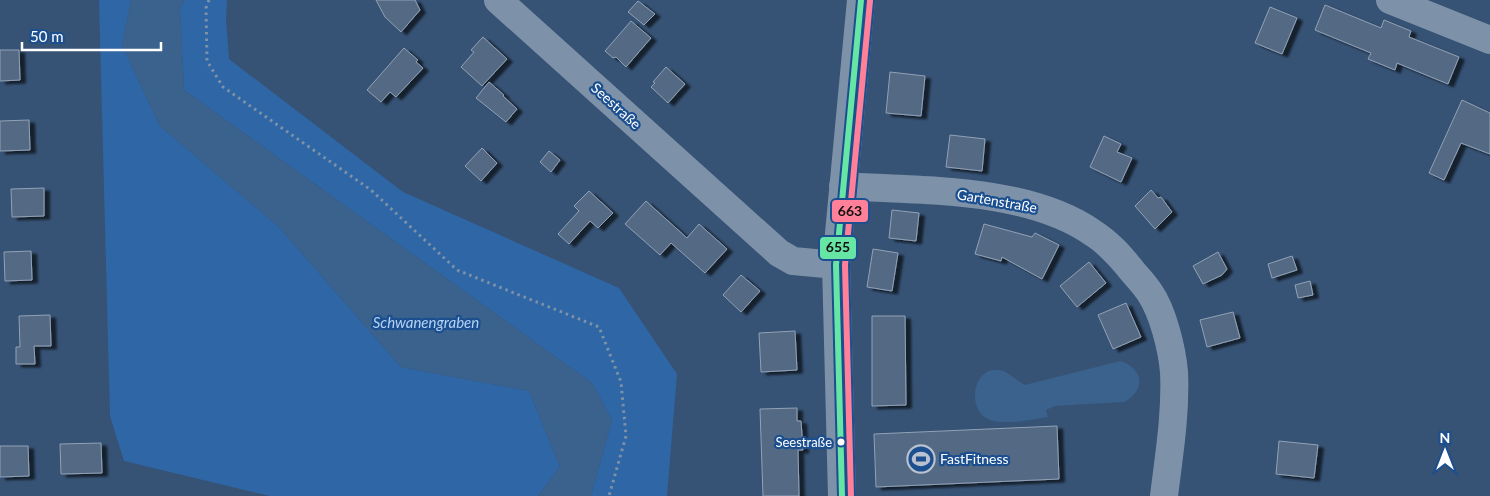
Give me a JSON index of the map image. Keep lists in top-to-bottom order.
{
  "streets": {
    "street": ["Seestraße", "Gartenstraße"]
  },
  "water": ["Schwanengraben"],
  "places": {
    "other": ["Seestraße"],
    "sports": ["FastFitness"]
  },
  "lines": ["transit line 655", "transit line 663"],
  "scale_bar": "50 m",
  "north": "top"
}
